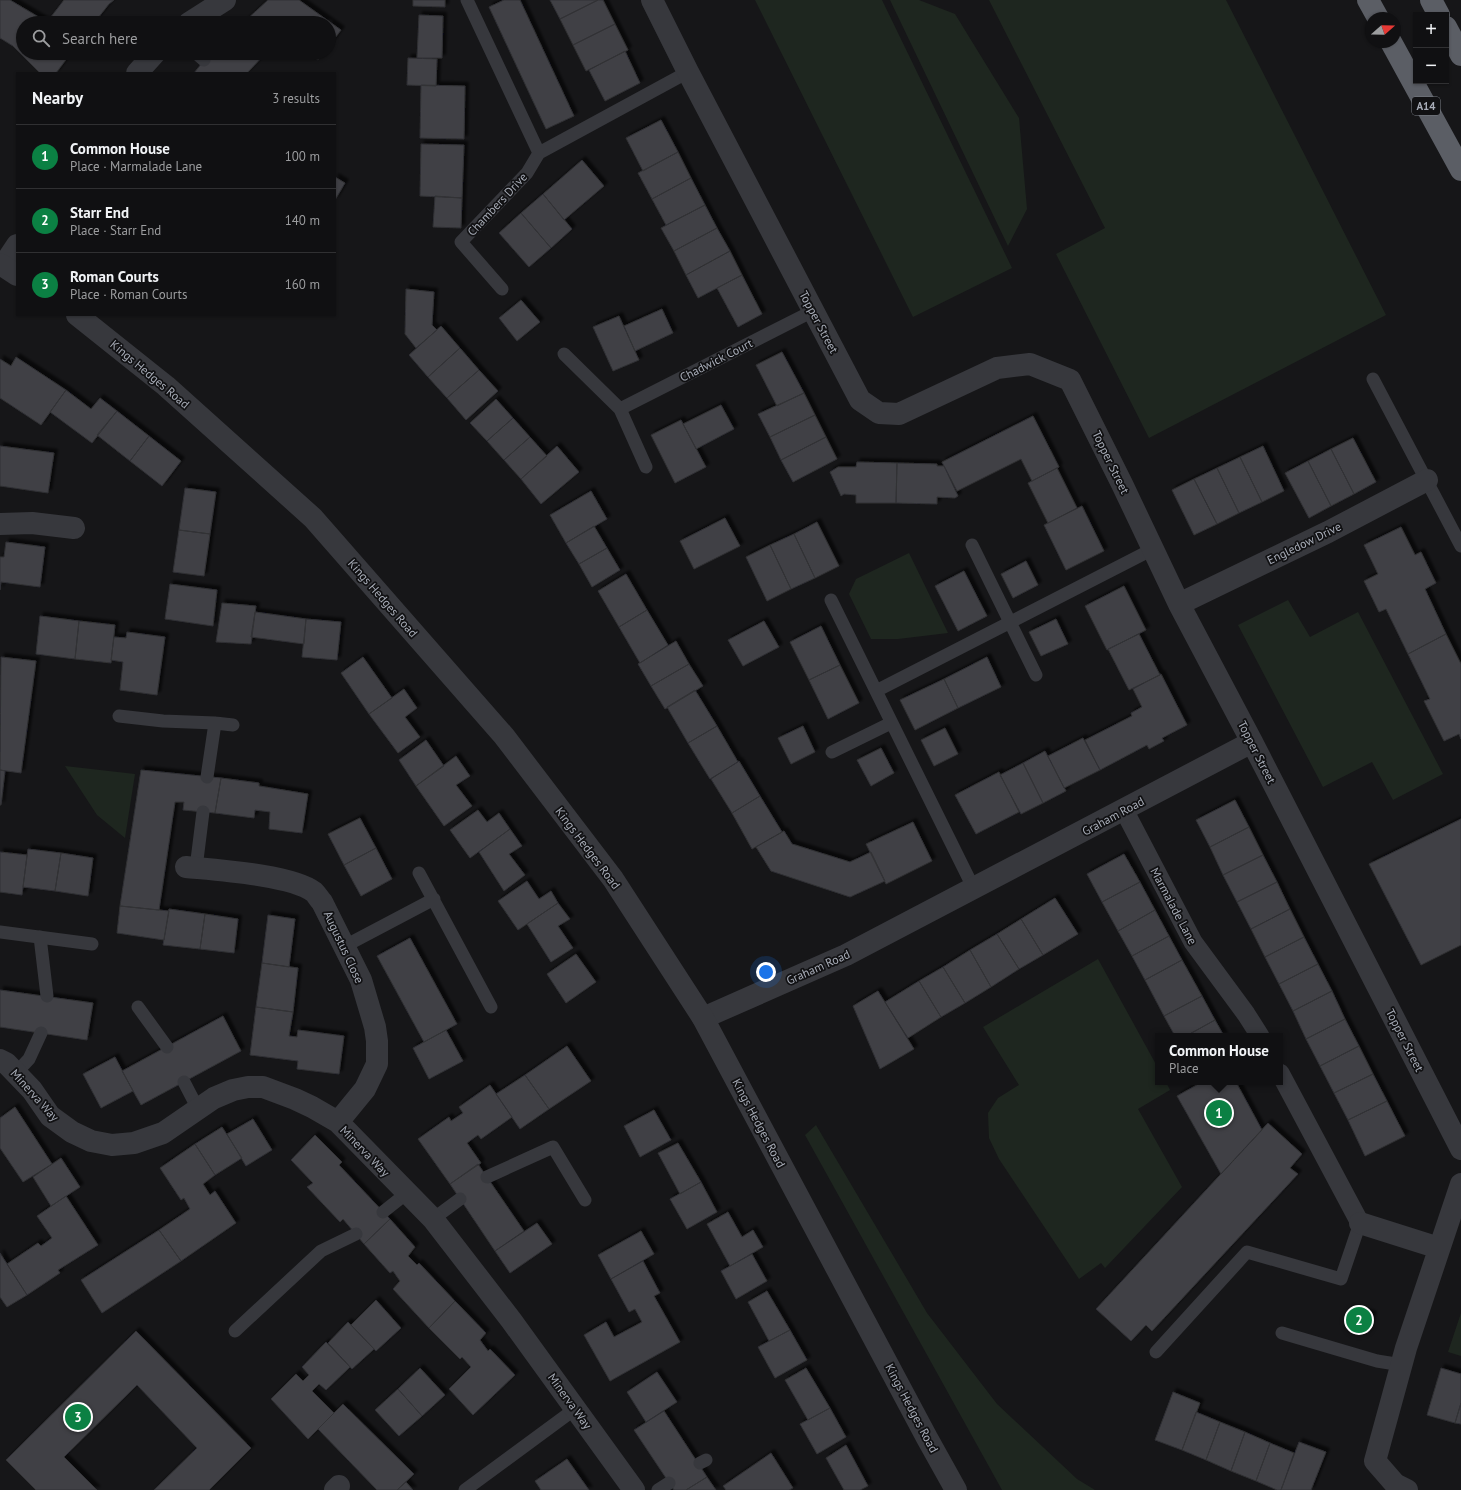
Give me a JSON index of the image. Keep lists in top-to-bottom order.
{
  "streets": {
    "highway": ["A14"],
    "street": [
      "Topper Street",
      "Kings Hedges Road",
      "Engledow Drive",
      "Graham Road",
      "Marmalade Lane",
      "Augustus Close",
      "Minerva Way"
    ],
    "lane": ["Chambers Drive", "Chadwick Court"]
  },
  "crossings": [
    ["Topper Street", "Chadwick Court"],
    ["Topper Street", "Engledow Drive"],
    ["Topper Street", "Graham Road"],
    ["Kings Hedges Road", "Graham Road"],
    ["Graham Road", "Marmalade Lane"],
    ["Augustus Close", "Minerva Way"]
  ],
  "north": "right",
  "page": {
    "map_buttons": ["+", "−"],
    "search": "Search here",
    "heading": ["Nearby", "3 results"],
    "list": [
      {
        "mark": "1",
        "name": "Common House",
        "note": "Place · Marmalade Lane",
        "value": "100 m"
      },
      {
        "mark": "2",
        "name": "Starr End",
        "note": "Place · Starr End",
        "value": "140 m"
      },
      {
        "mark": "3",
        "name": "Roman Courts",
        "note": "Place · Roman Courts",
        "value": "160 m"
      }
    ],
    "popup": ["Common House", "Place"],
    "pins": ["1", "2", "3"]
  }
}
